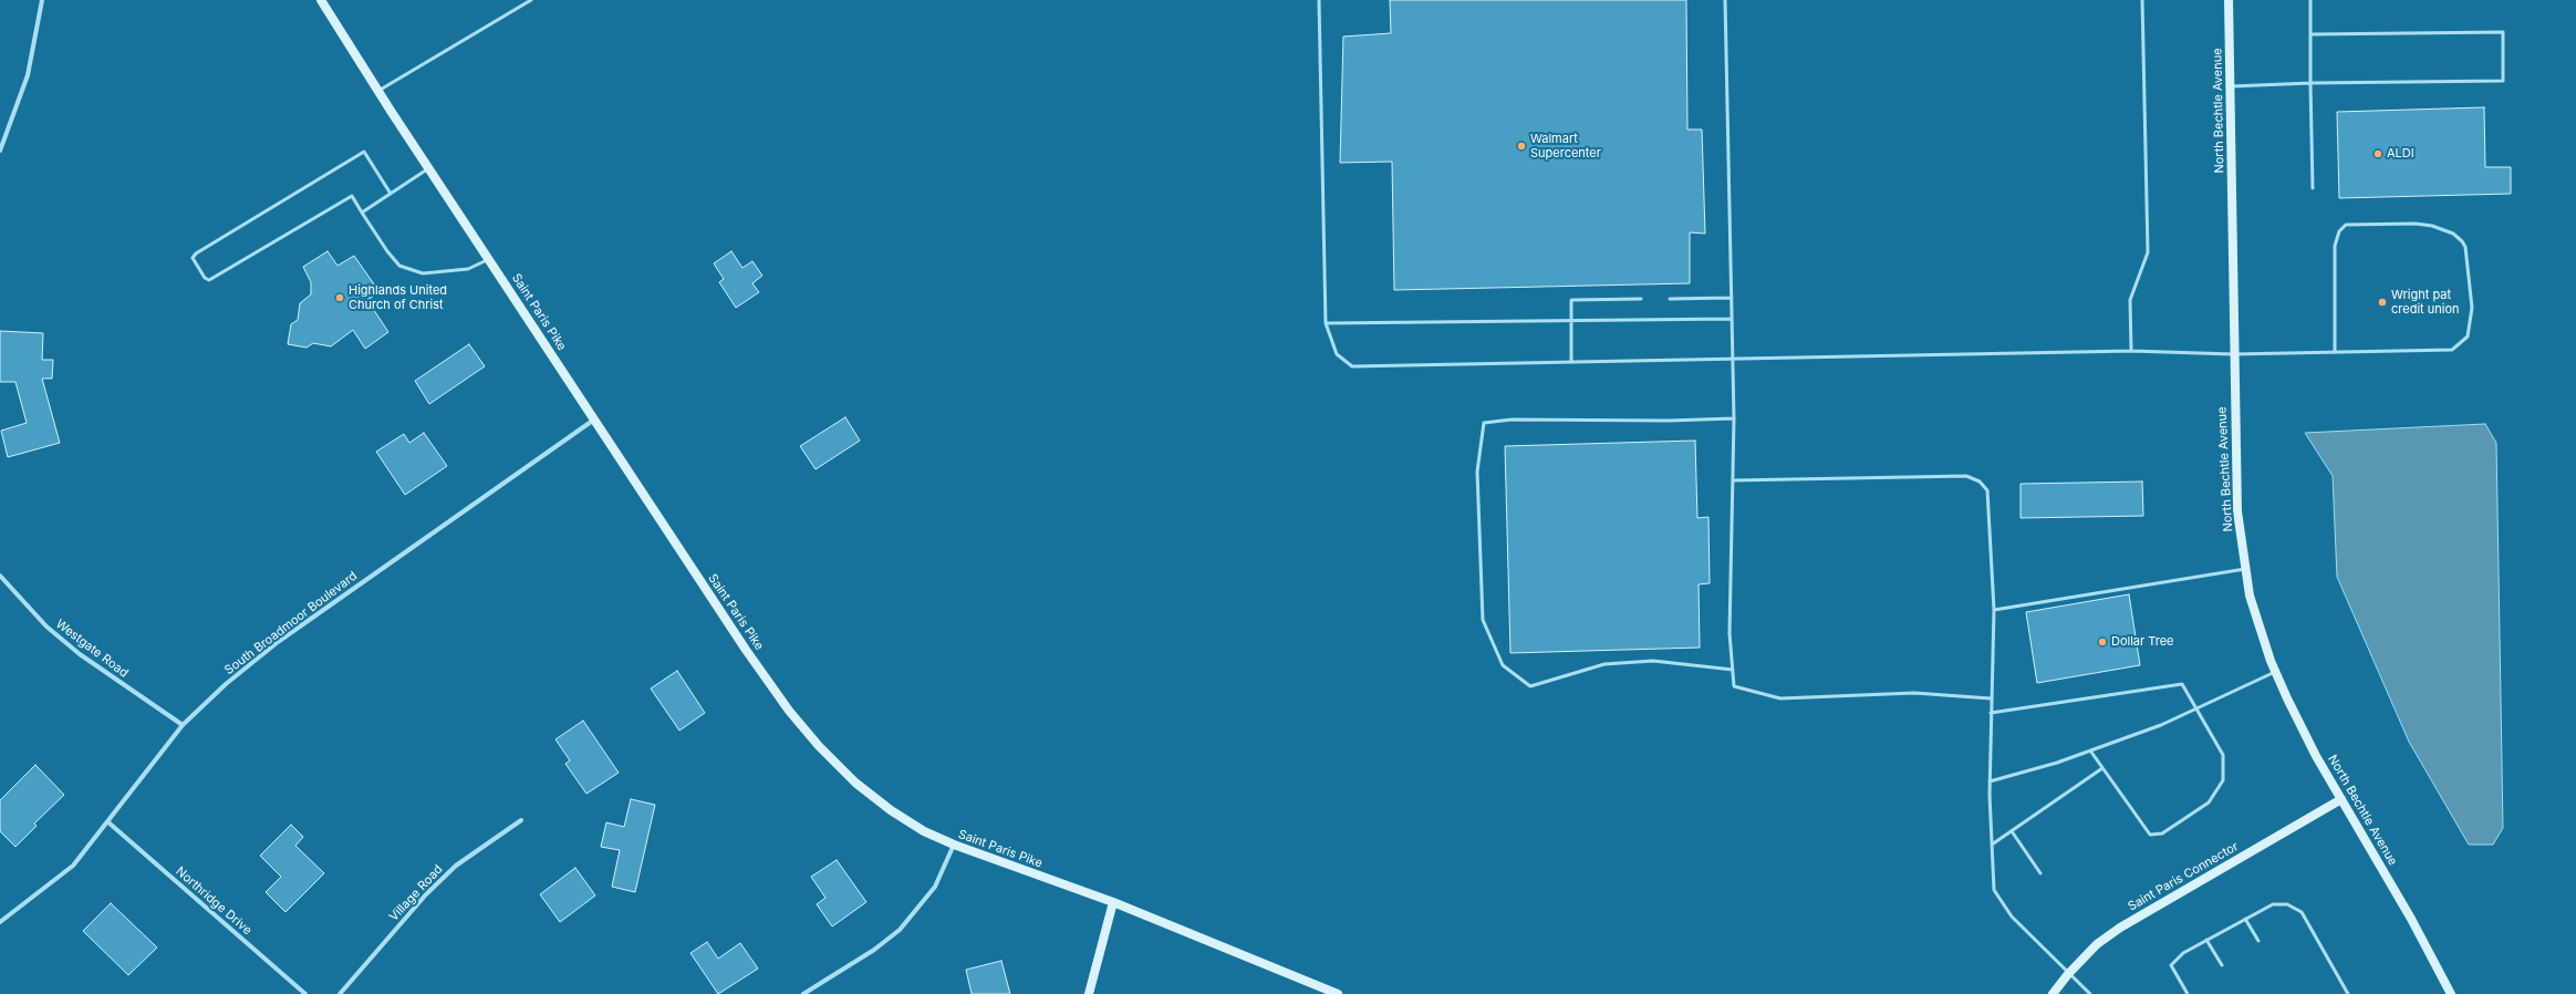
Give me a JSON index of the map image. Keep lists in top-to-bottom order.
{
  "streets": {
    "street": [
      "North Bechtle Avenue",
      "Saint Paris Pike",
      "South Broadmoor Boulevard",
      "Westgate Road",
      "Saint Paris Connector",
      "Village Road",
      "Northridge Drive"
    ]
  },
  "crossings": [
    ["North Bechtle Avenue", "Saint Paris Connector"],
    ["Saint Paris Pike", "South Broadmoor Boulevard"],
    ["South Broadmoor Boulevard", "Westgate Road"],
    ["South Broadmoor Boulevard", "Northridge Drive"]
  ],
  "places": [
    "Walmart Supercenter",
    "ALDI",
    "Highlands United Church of Christ",
    "Wright pat credit union",
    "Dollar Tree"
  ]
}
